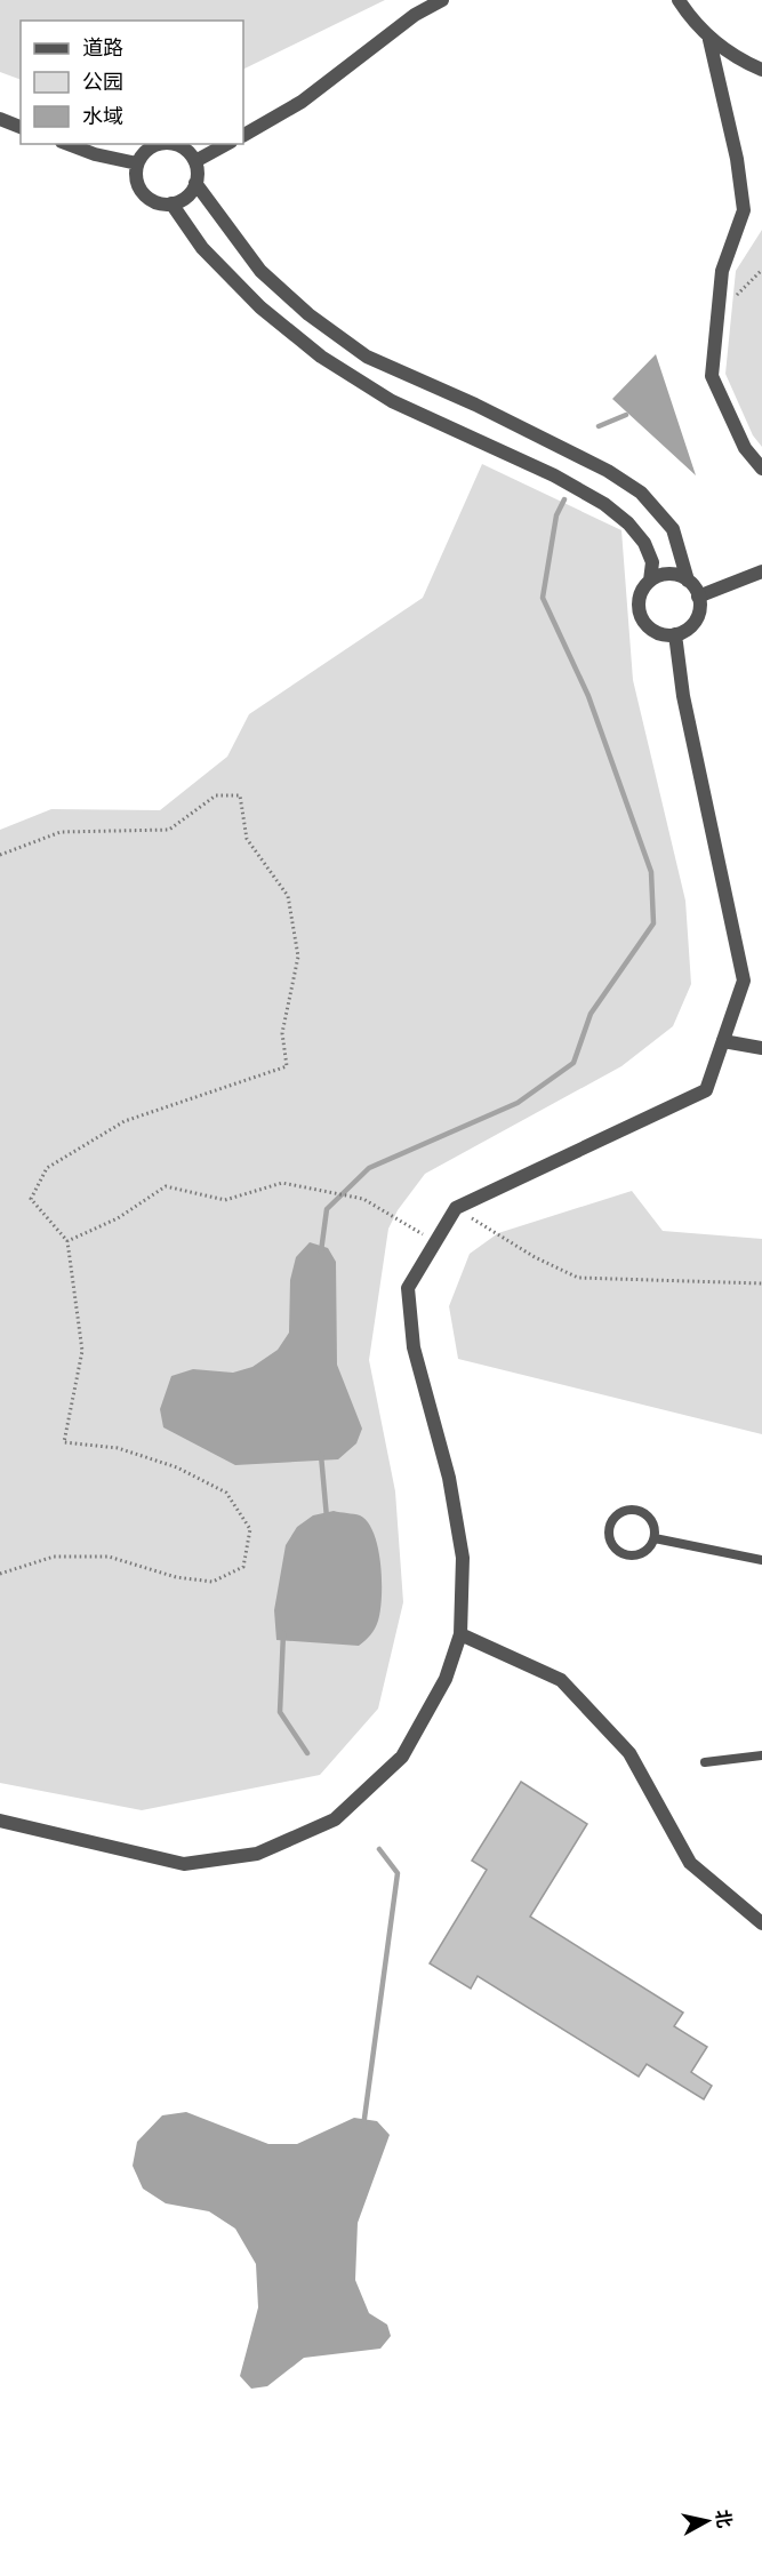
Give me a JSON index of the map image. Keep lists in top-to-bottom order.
{
  "legend": ["道路", "公园", "水域"],
  "north": "right"
}
